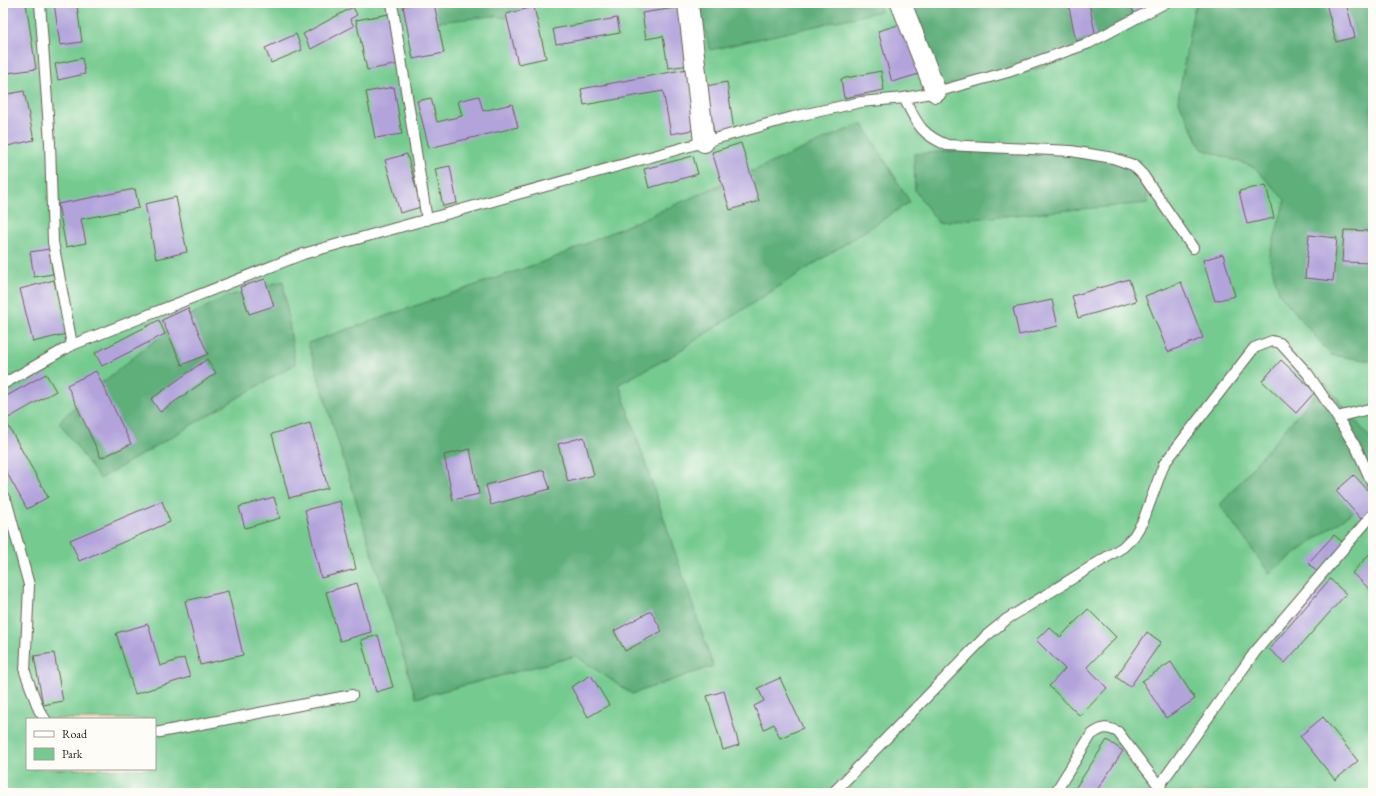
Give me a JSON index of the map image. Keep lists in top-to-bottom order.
{
  "legend": ["Road", "Park"]
}
